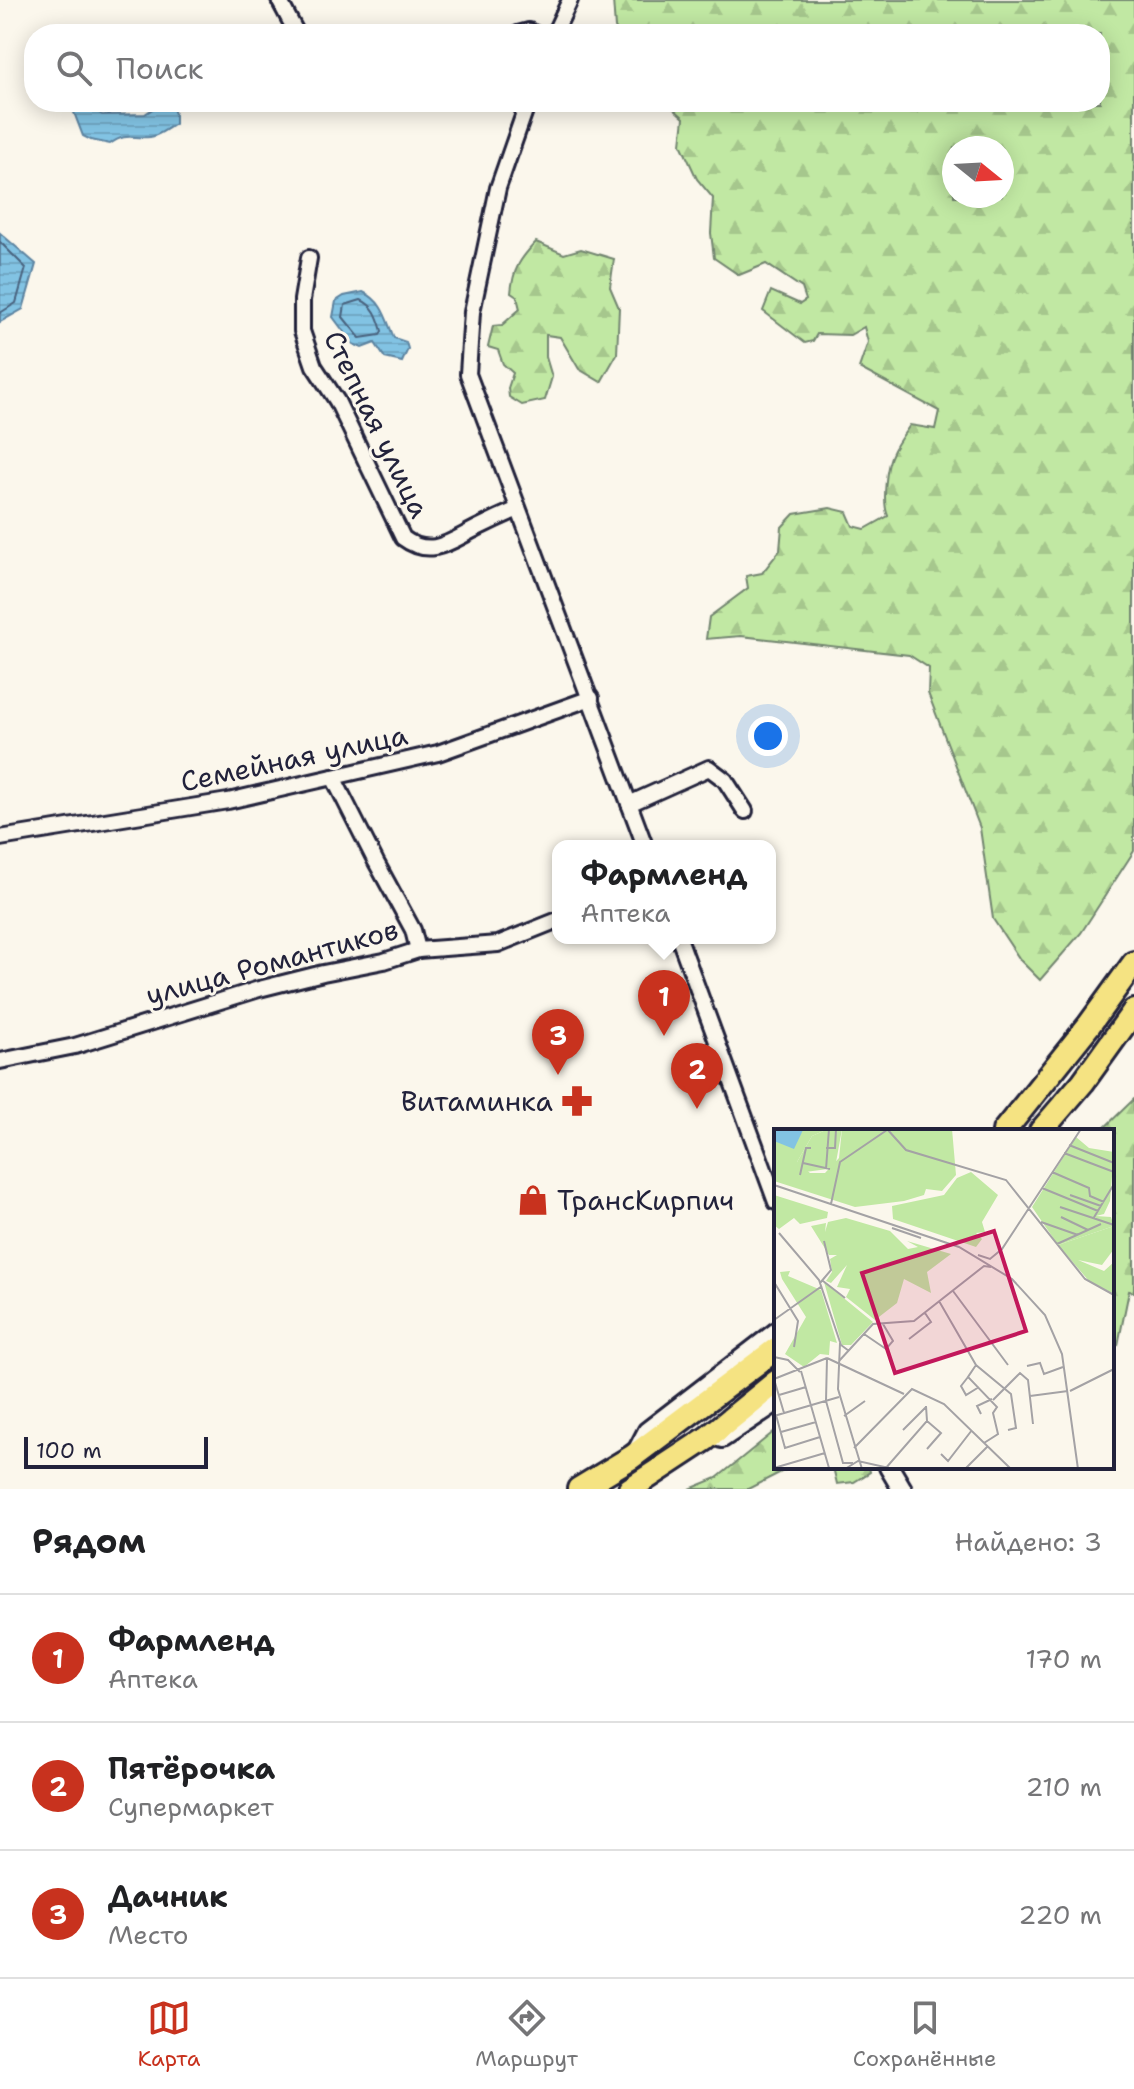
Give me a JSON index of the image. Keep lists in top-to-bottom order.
{
  "streets": {
    "street": ["Степная улица", "Семейная улица", "улица Романтиков"]
  },
  "places": {
    "pharmacy": ["Витаминка"],
    "shop": ["ТрансКирпич"]
  },
  "scale_bar": "100 m",
  "north": "right",
  "page": {
    "search": "Поиск",
    "popup": ["Фармленд", "Аптека"],
    "pins": ["1", "3", "2"],
    "scale": "100 m",
    "heading": ["Рядом", "Найдено: 3"],
    "list": [
      {
        "mark": "1",
        "name": "Фармленд",
        "note": "Аптека",
        "value": "170 m"
      },
      {
        "mark": "2",
        "name": "Пятёрочка",
        "note": "Супермаркет",
        "value": "210 m"
      },
      {
        "mark": "3",
        "name": "Дачник",
        "note": "Место",
        "value": "220 m"
      }
    ],
    "nav": ["Карта", "Маршрут", "Сохранённые"]
  }
}
